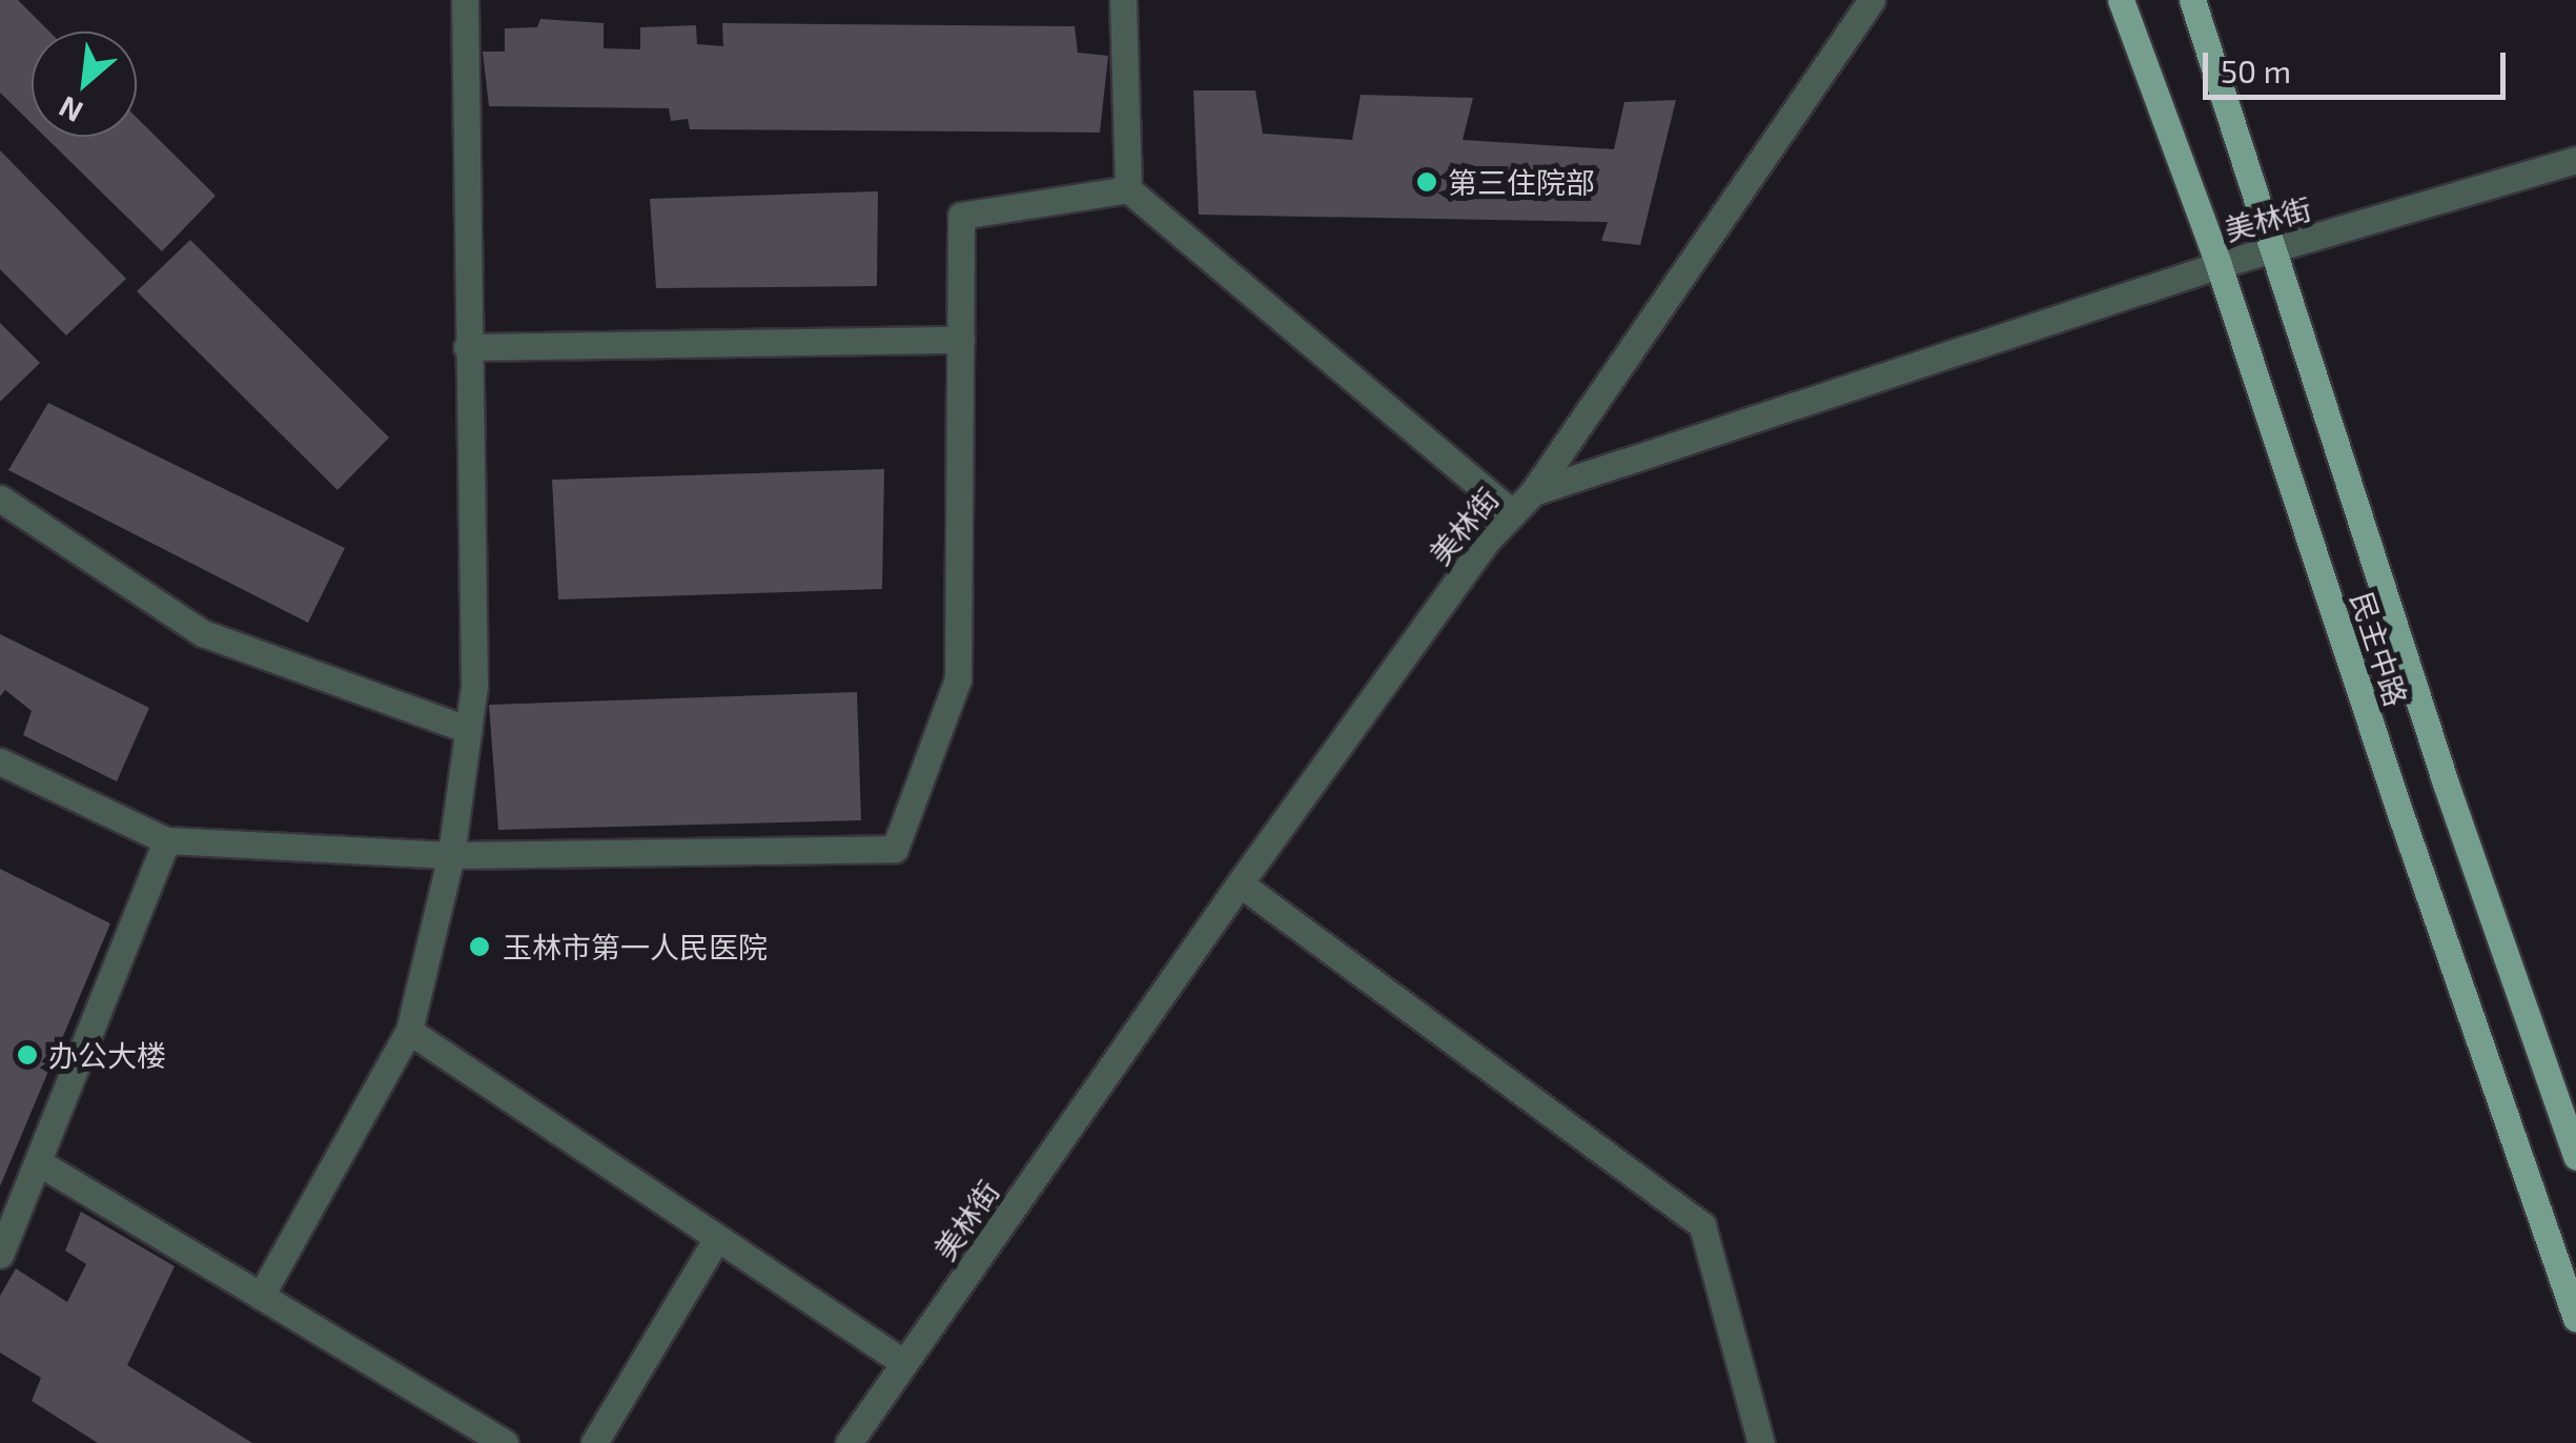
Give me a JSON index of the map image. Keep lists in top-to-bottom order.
{
  "streets": {
    "main road": ["民主中路"],
    "street": ["美林街"]
  },
  "crossings": [
    ["美林街", "民主中路"]
  ],
  "places": ["第三住院部", "玉林市第一人民医院", "办公大楼"],
  "scale_bar": "50 m",
  "north": "bottom left"
}
